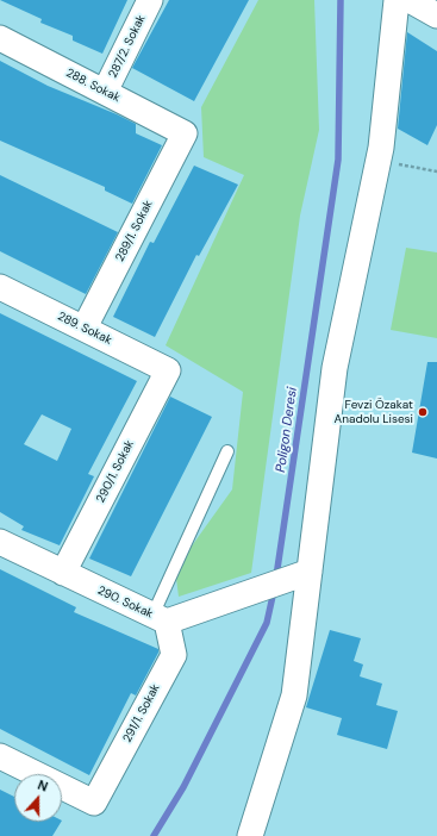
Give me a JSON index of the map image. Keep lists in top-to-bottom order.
{
  "streets": {
    "street": [
      "287/2. Sokak",
      "288. Sokak",
      "289/1. Sokak",
      "289. Sokak",
      "290/1. Sokak",
      "290. Sokak",
      "291/1. Sokak"
    ]
  },
  "crossings": [
    ["287/2. Sokak", "288. Sokak"],
    ["288. Sokak", "289/1. Sokak"],
    ["289/1. Sokak", "289. Sokak"],
    ["289. Sokak", "290/1. Sokak"],
    ["290/1. Sokak", "290. Sokak"],
    ["290. Sokak", "291/1. Sokak"]
  ],
  "water": ["Poligon Deresi"],
  "places": ["Fevzi Özakat Anadolu Lisesi"],
  "north": "top"
}
